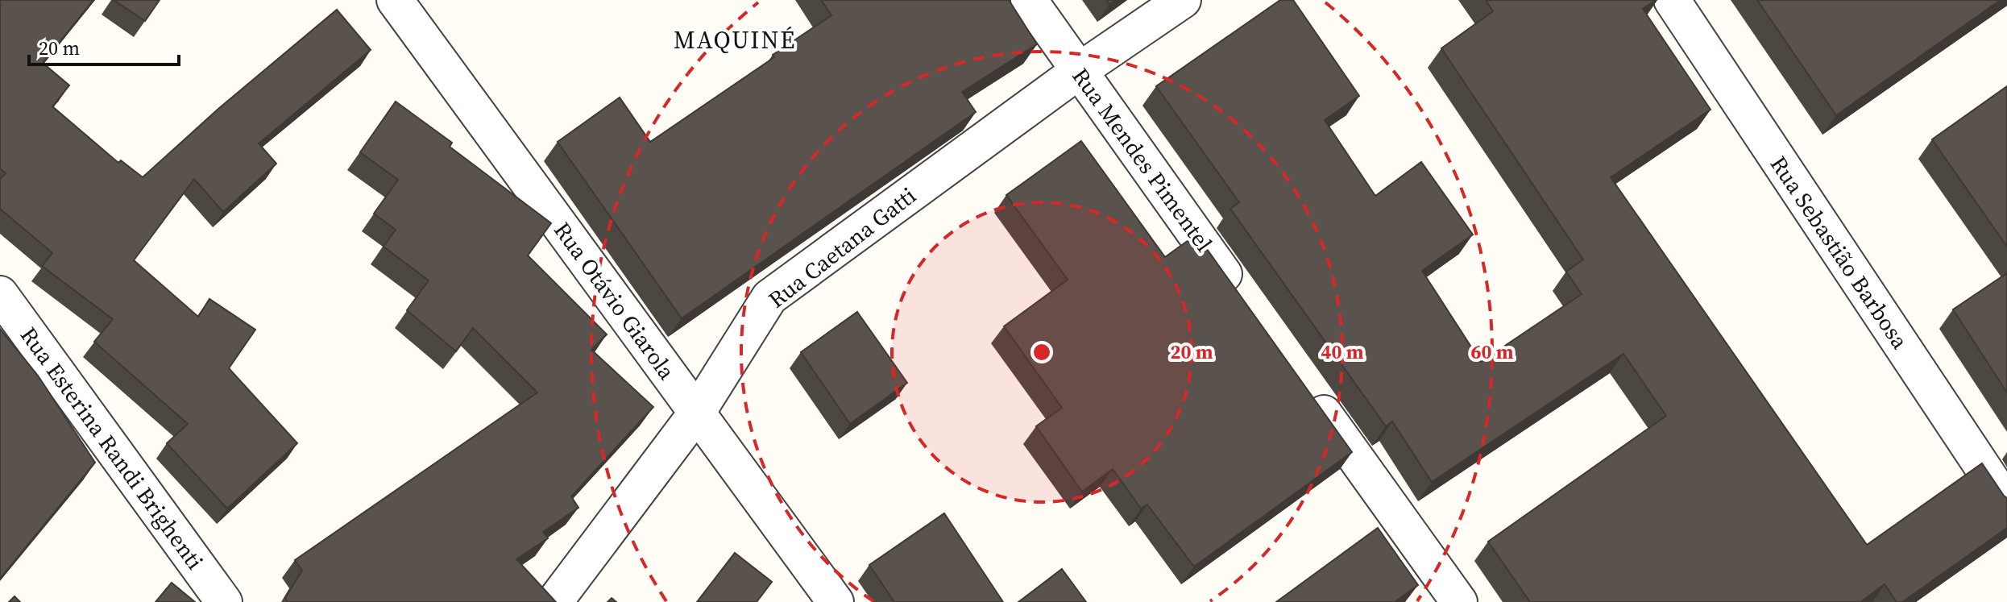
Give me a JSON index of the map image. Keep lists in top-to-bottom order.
{
  "streets": {
    "street": [
      "Rua Mendes Pimentel",
      "Rua Caetana Gatti",
      "Rua Sebastião Barbosa",
      "Rua Otávio Giarola",
      "Rua Esterina Randi Brighenti"
    ]
  },
  "crossings": [
    ["Rua Mendes Pimentel", "Rua Caetana Gatti"],
    ["Rua Caetana Gatti", "Rua Otávio Giarola"]
  ],
  "districts": ["MAQUINÉ"],
  "scale_bar": "20 m",
  "rings": ["20 m", "40 m", "60 m"]
}
